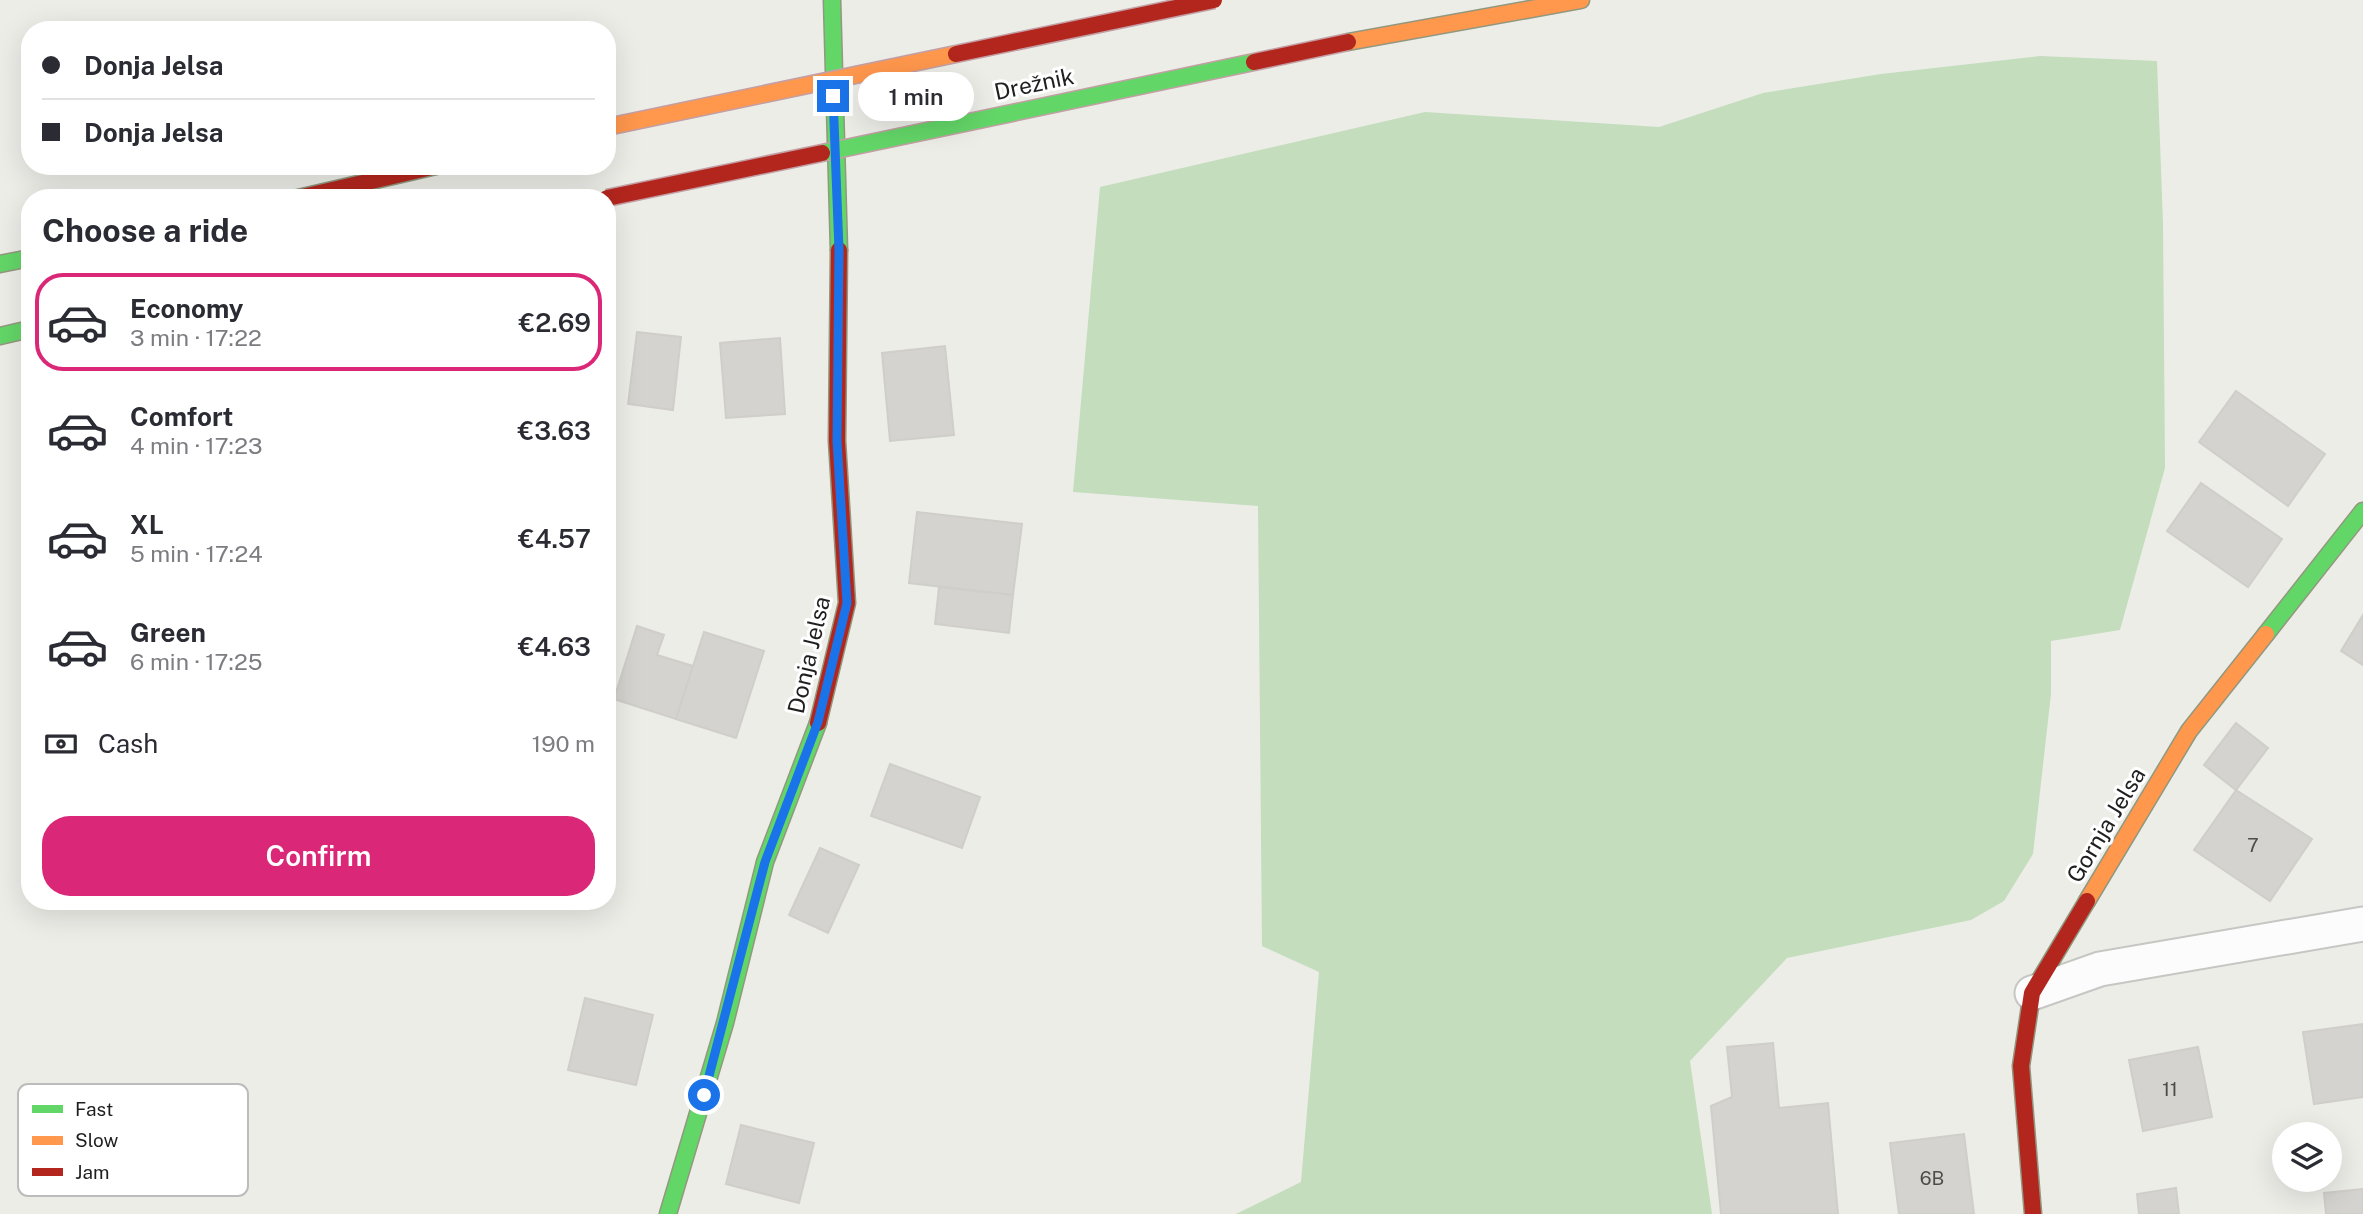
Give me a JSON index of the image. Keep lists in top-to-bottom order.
{
  "streets": {
    "main road": ["Drežnik", "Donja Jelsa", "Gornja Jelsa"]
  },
  "house_numbers": ["7", "11", "6B"],
  "legend": ["Fast", "Slow", "Jam"],
  "page": {
    "banner": ["Donja Jelsa", "Donja Jelsa"],
    "bubble": "1 min",
    "heading": "Choose a ride",
    "list": [
      {
        "name": "Economy",
        "note": "3 min · 17:22",
        "value": "€2.69"
      },
      {
        "name": "Comfort",
        "note": "4 min · 17:23",
        "value": "€3.63"
      },
      {
        "name": "XL",
        "note": "5 min · 17:24",
        "value": "€4.57"
      },
      {
        "name": "Green",
        "note": "6 min · 17:25",
        "value": "€4.63"
      }
    ],
    "pay": ["Cash", "190 m"],
    "buttons": "Confirm"
  }
}
